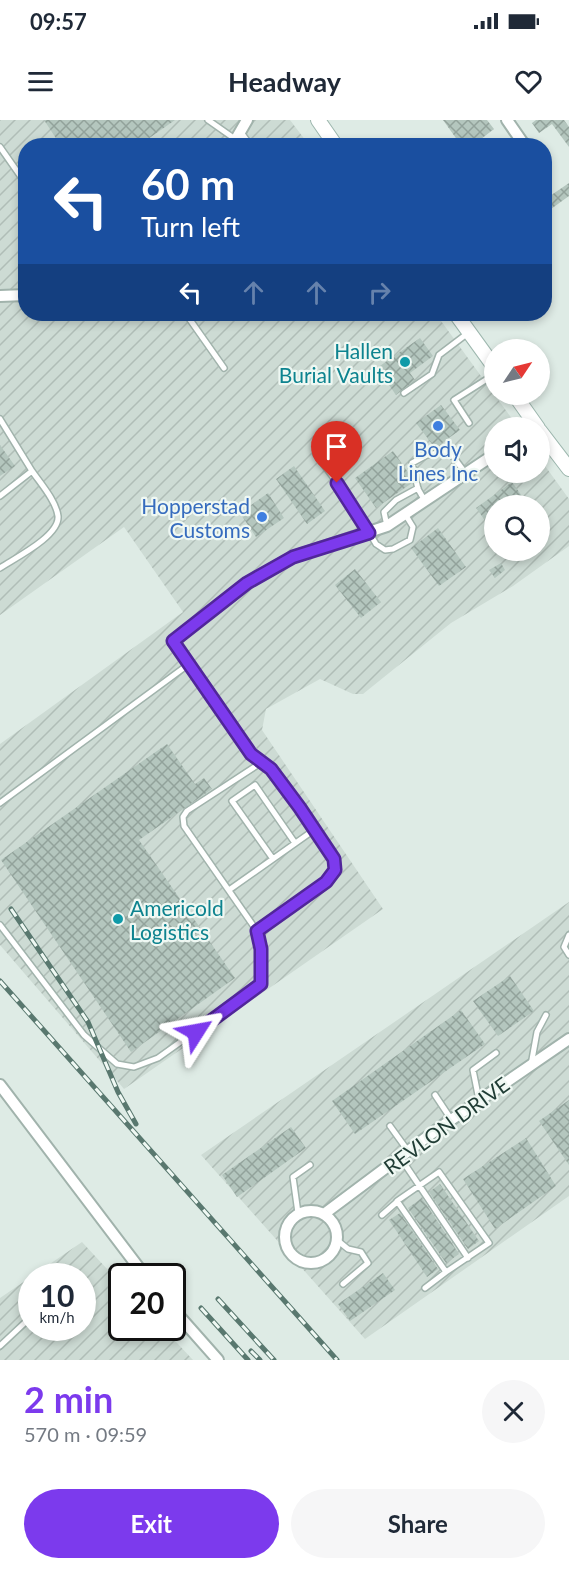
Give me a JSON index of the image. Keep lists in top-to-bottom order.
{
  "streets": {
    "street": ["REVLON DRIVE"]
  },
  "places": [
    "Hallen Burial Vaults",
    "Body Lines Inc",
    "Hopperstad Customs",
    "Americold Logistics"
  ],
  "north": "top right",
  "page": {
    "status": "09:57",
    "header": "Headway",
    "turn": ["60 m", "Turn left"],
    "speed": "10 km/h",
    "limit": "20",
    "heading": ["2 min", "570 m · 09:59"],
    "buttons": ["Exit", "Share"]
  }
}
